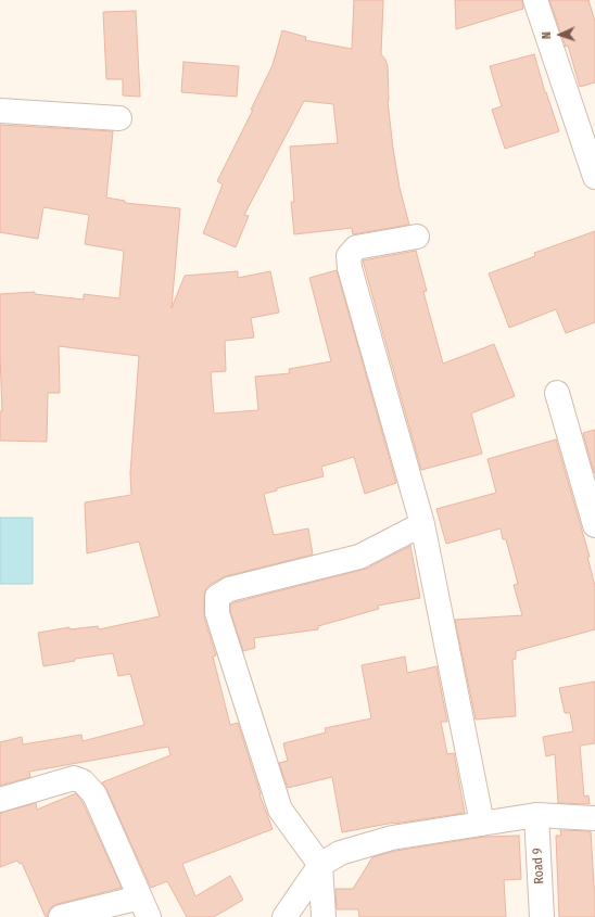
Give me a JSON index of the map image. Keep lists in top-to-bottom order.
{
  "streets": {
    "street": ["Road 9"]
  },
  "north": "left"
}
